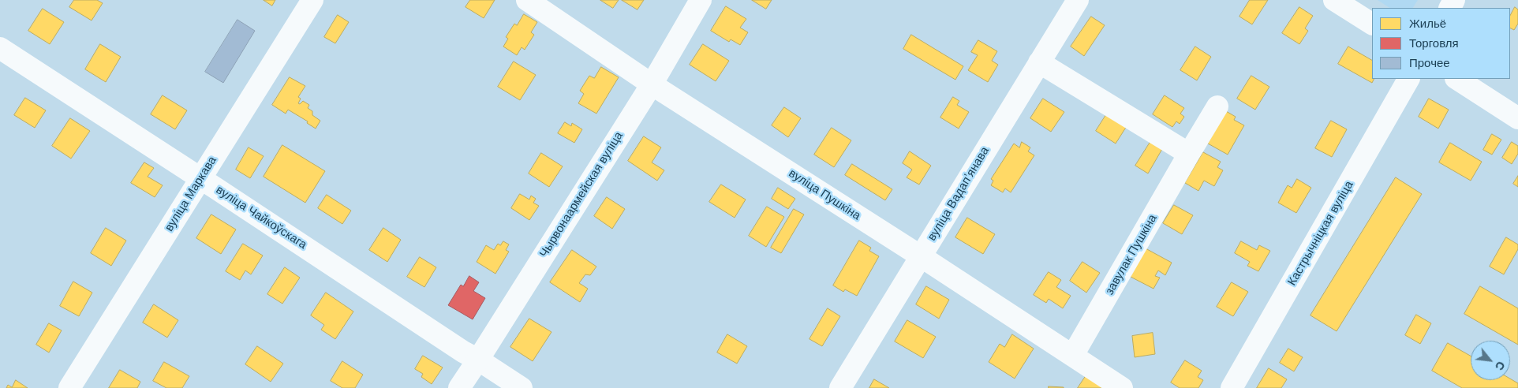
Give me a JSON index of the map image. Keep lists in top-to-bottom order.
{
  "streets": {
    "street": [
      "вуліца Маркава",
      "вуліца Вадапʼянава",
      "Чырвонаармейская вуліца",
      "вуліца Пушкіна",
      "вуліца Чайкоўскага",
      "Кастрычніцкая вуліца",
      "завулак Пушкіна"
    ]
  },
  "crossings": [
    ["вуліца Маркава", "вуліца Чайкоўскага"],
    ["вуліца Вадапʼянава", "вуліца Пушкіна"],
    ["Чырвонаармейская вуліца", "вуліца Пушкіна"],
    ["Чырвонаармейская вуліца", "вуліца Чайкоўскага"],
    ["вуліца Пушкіна", "завулак Пушкіна"]
  ],
  "legend": ["Жильё", "Торговля", "Прочее"],
  "north": "bottom right"
}
